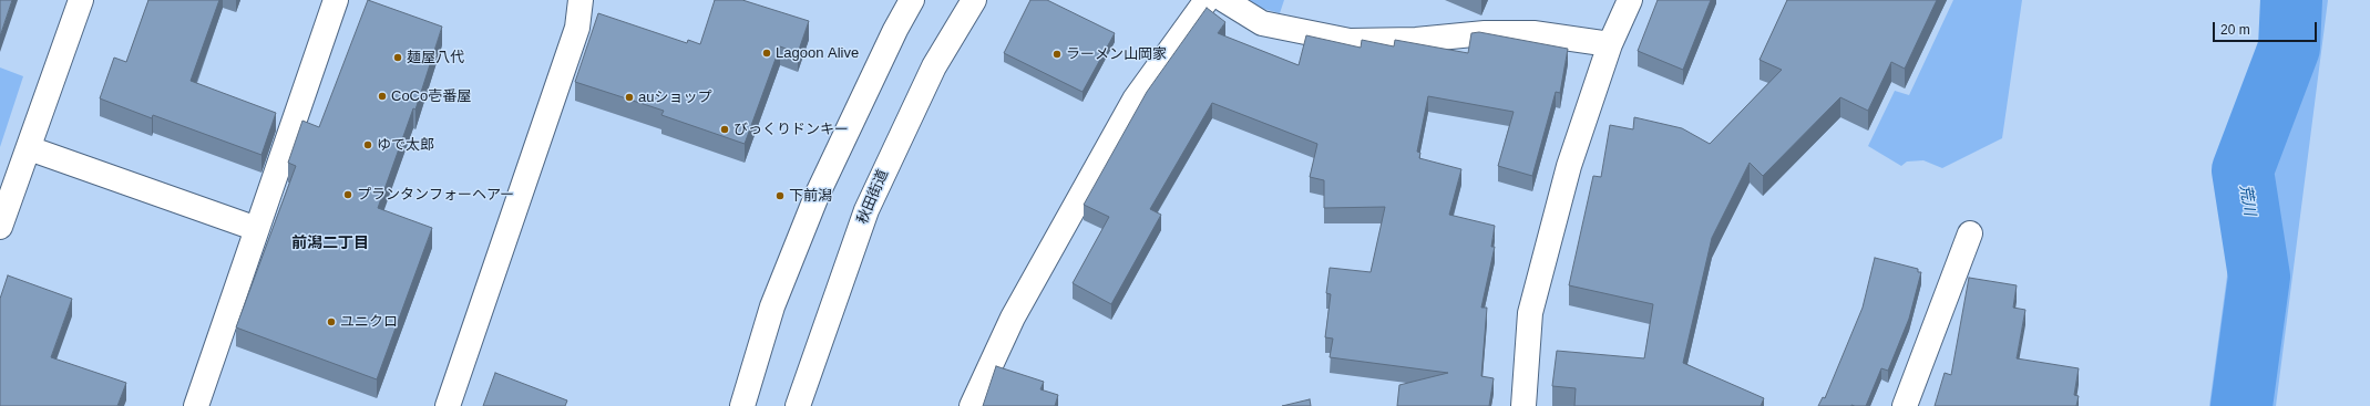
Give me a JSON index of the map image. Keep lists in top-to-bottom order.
{
  "streets": {
    "street": ["秋田街道"]
  },
  "districts": ["前潟二丁目"],
  "water": ["荒川"],
  "places": [
    "Lagoon Alive",
    "ラーメン山岡家",
    "麺屋八代",
    "CoCo壱番屋",
    "auショップ",
    "びっくりドンキー",
    "ゆで太郎",
    "プランタンフォーヘアー",
    "下前潟",
    "ユニクロ"
  ],
  "scale_bar": "20 m"
}
